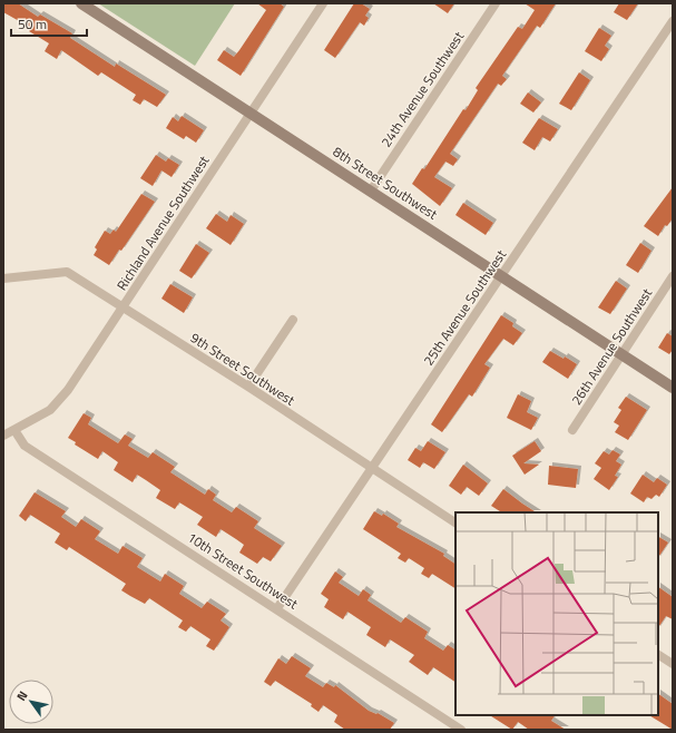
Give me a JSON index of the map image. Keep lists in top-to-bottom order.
{
  "streets": {
    "street": [
      "24th Avenue Southwest",
      "8th Street Southwest",
      "Richland Avenue Southwest",
      "25th Avenue Southwest",
      "26th Avenue Southwest",
      "9th Street Southwest",
      "10th Street Southwest"
    ]
  },
  "crossings": [
    ["24th Avenue Southwest", "8th Street Southwest"],
    ["8th Street Southwest", "Richland Avenue Southwest"],
    ["8th Street Southwest", "25th Avenue Southwest"],
    ["8th Street Southwest", "26th Avenue Southwest"],
    ["Richland Avenue Southwest", "9th Street Southwest"],
    ["Richland Avenue Southwest", "10th Street Southwest"],
    ["25th Avenue Southwest", "9th Street Southwest"],
    ["25th Avenue Southwest", "10th Street Southwest"]
  ],
  "scale_bar": "50 m",
  "north": "top left"
}
